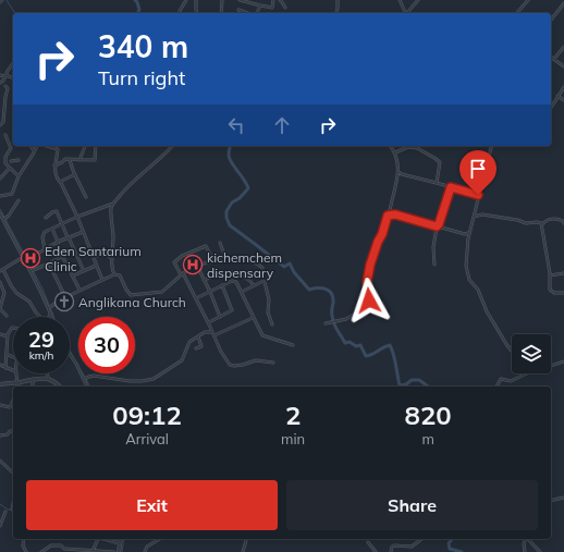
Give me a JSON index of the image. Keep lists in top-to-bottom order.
{
  "places": {
    "hospital": ["Eden Santarium Clinic", "kichemchem dispensary"],
    "church": ["Anglikana Church"]
  },
  "page": {
    "turn": ["340 m", "Turn right"],
    "speed": "29 km/h",
    "limit": "30",
    "eta": [
      "09:12",
      "Arrival",
      "2",
      "min",
      "820",
      "m"
    ],
    "buttons": ["Exit", "Share"]
  }
}
